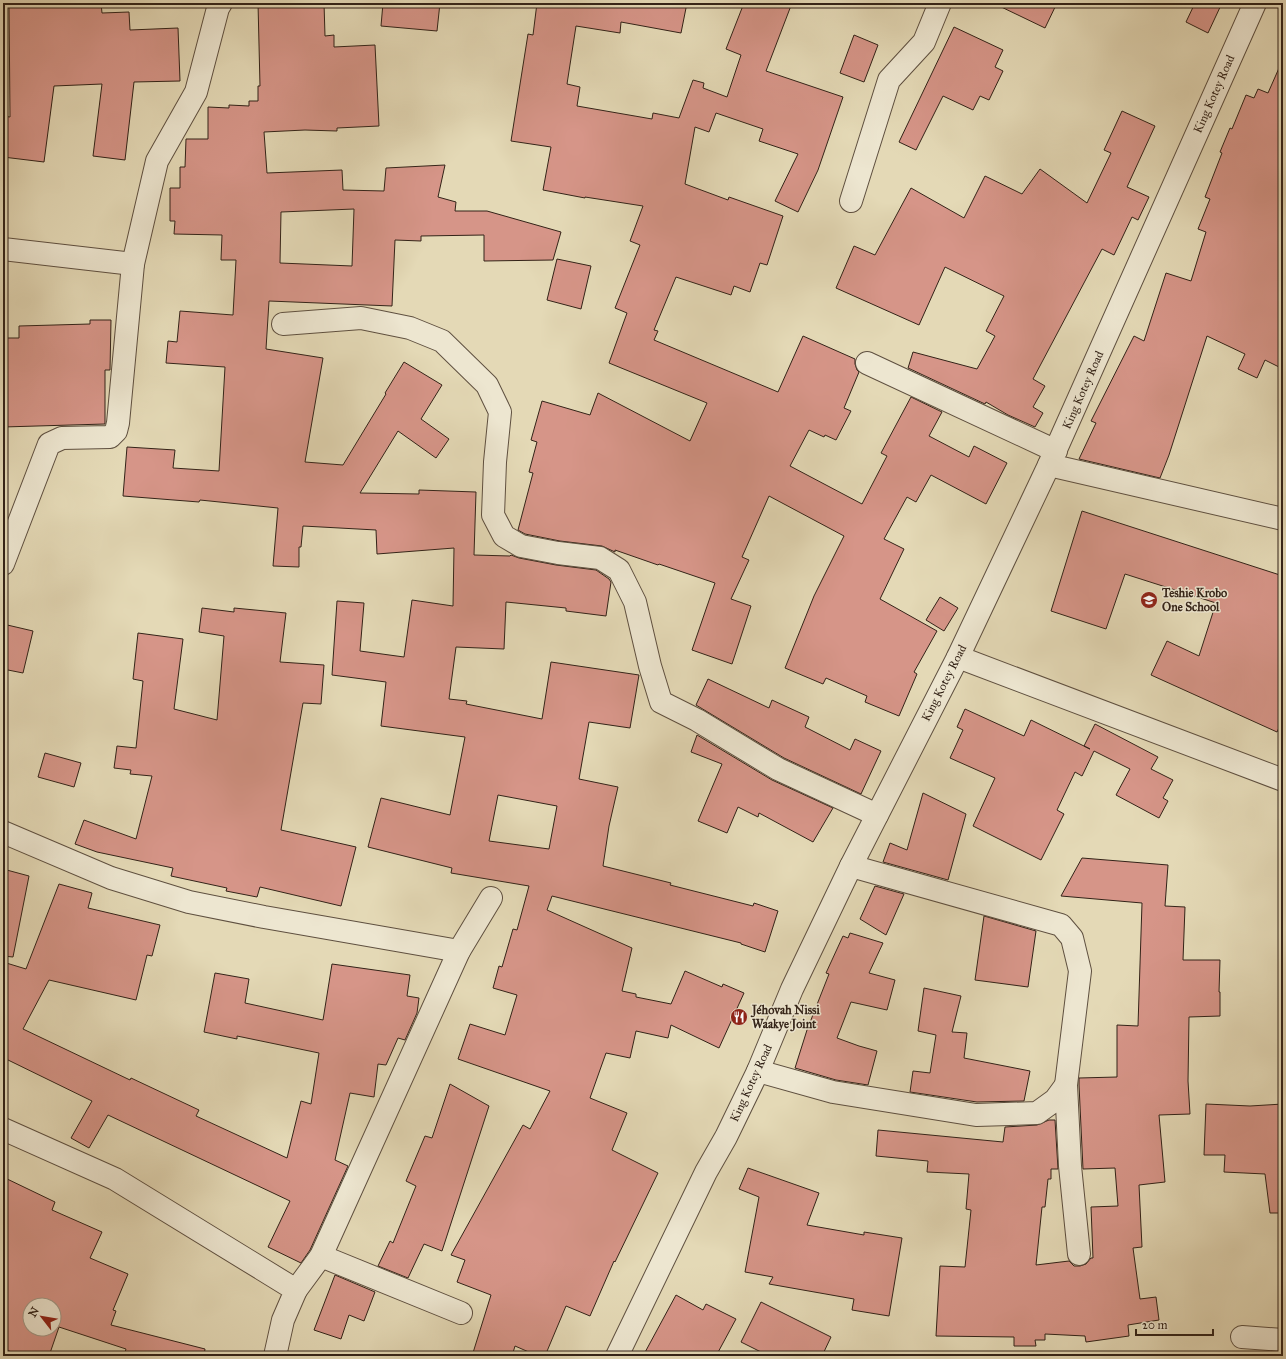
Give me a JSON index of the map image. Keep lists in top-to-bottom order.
{
  "streets": {
    "street": ["King Kotey Road"]
  },
  "places": {
    "school or university": ["Teshie Krobo One School"],
    "restaurant": ["Jéhovah Nissi Waakye Joint"]
  },
  "scale_bar": "20 m",
  "north": "top left"
}
